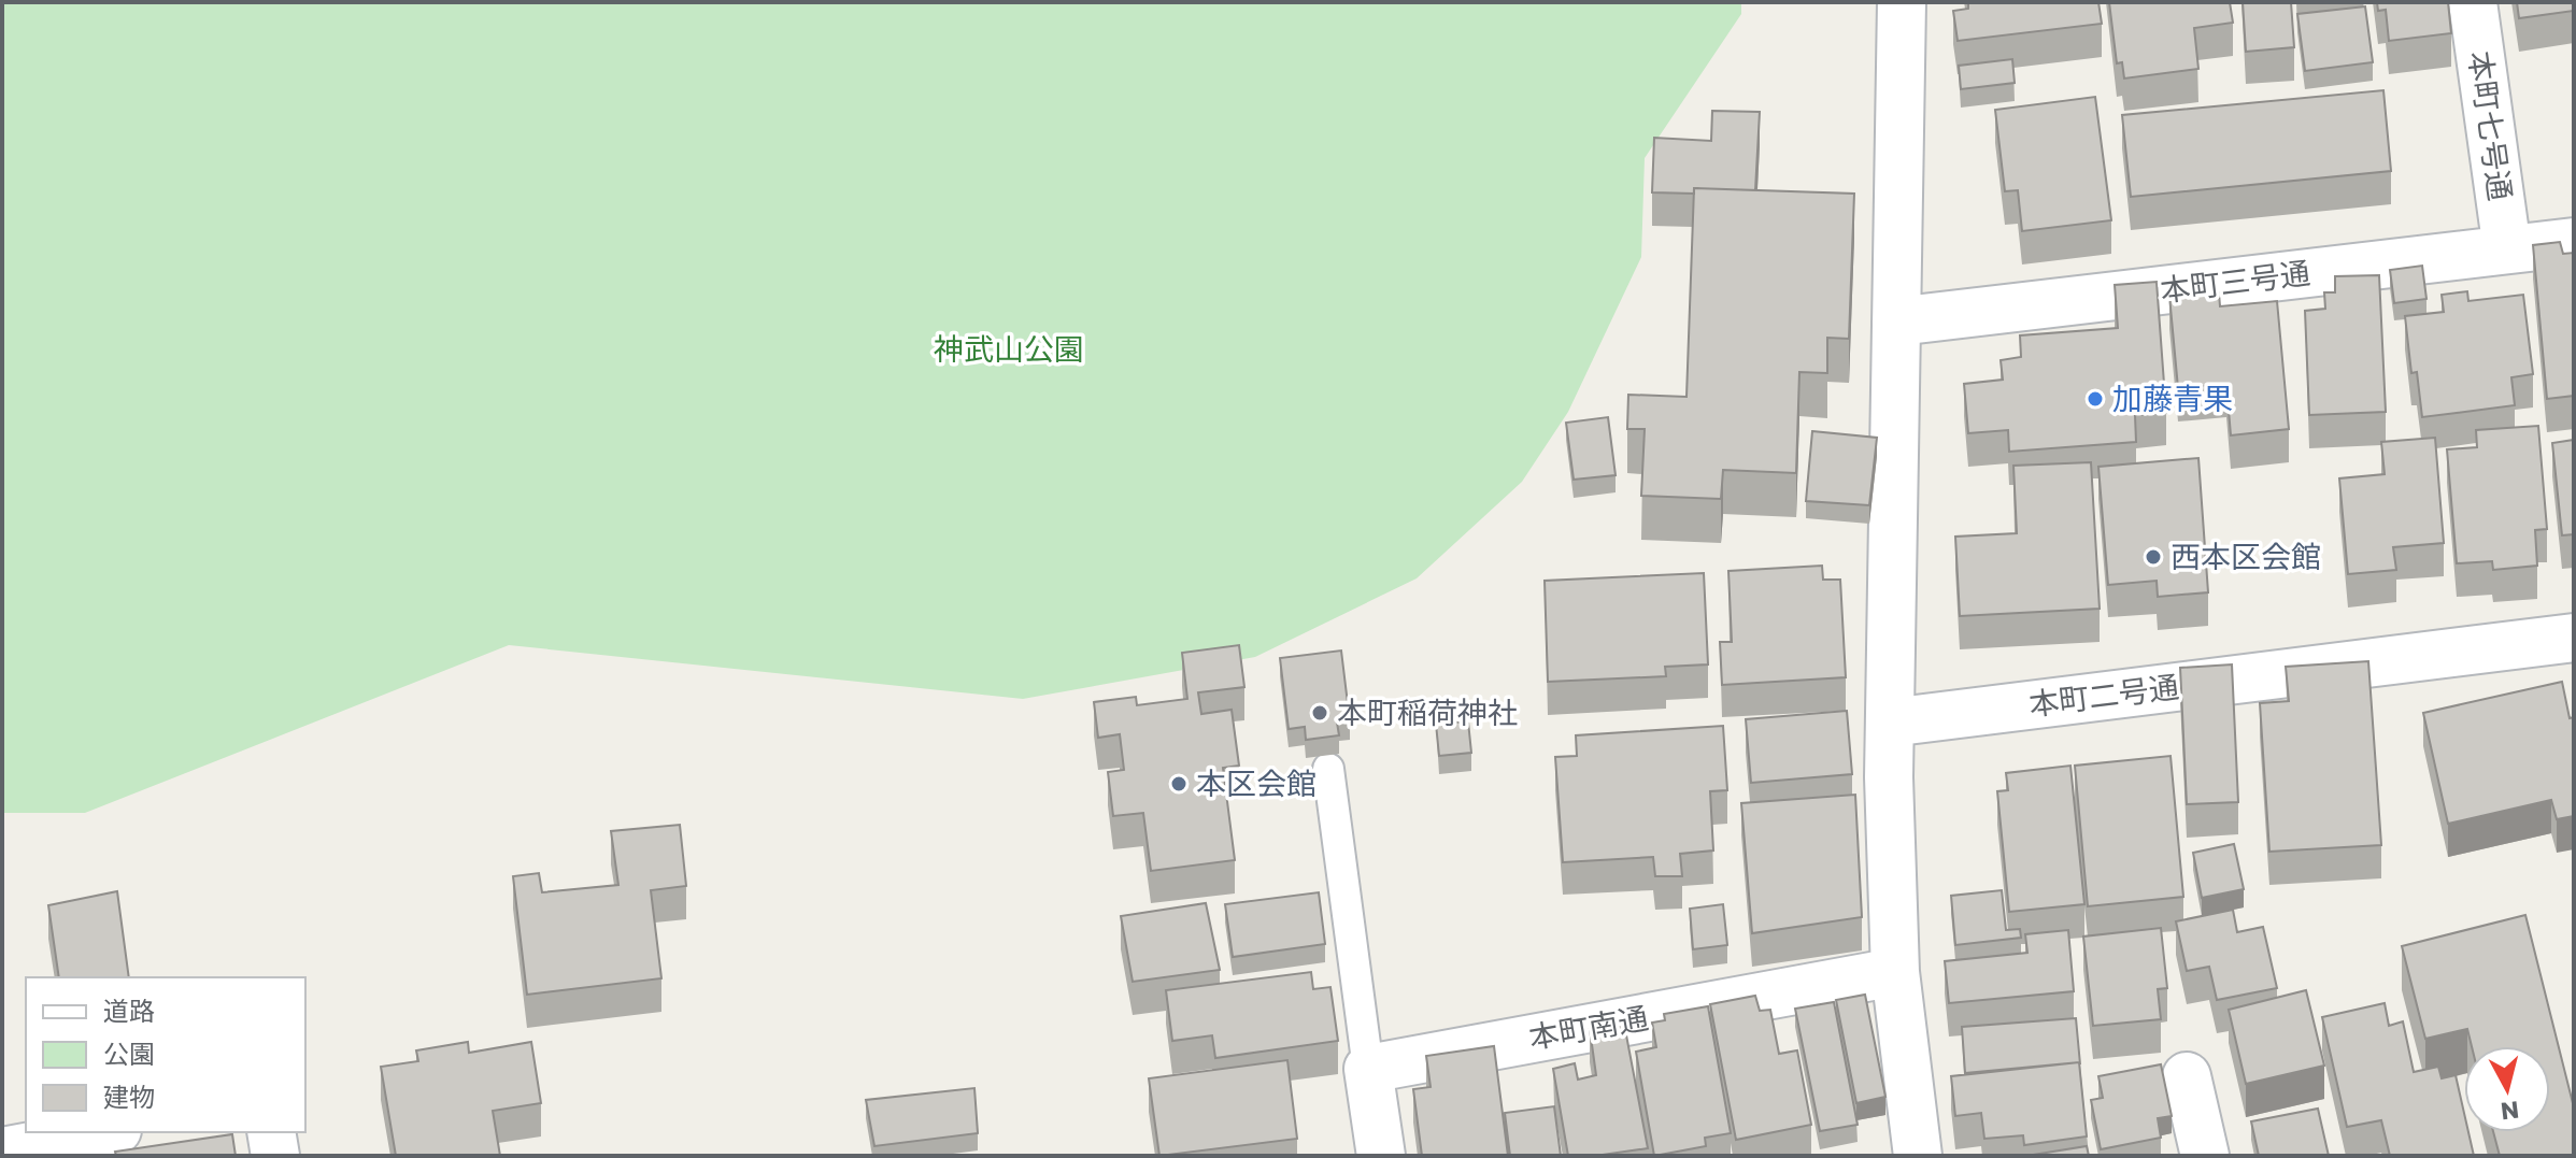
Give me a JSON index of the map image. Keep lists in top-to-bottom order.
{
  "streets": {
    "street": [
      "本町七号通",
      "本町三号通",
      "本町二号通",
      "本町南通"
    ]
  },
  "crossings": [
    ["本町七号通", "本町三号通"]
  ],
  "parks": ["神武山公園"],
  "places": [
    "加藤青果",
    "西本区会館",
    "本町稲荷神社",
    "本区会館"
  ],
  "legend": ["道路", "公園", "建物"],
  "north": "bottom"
}
